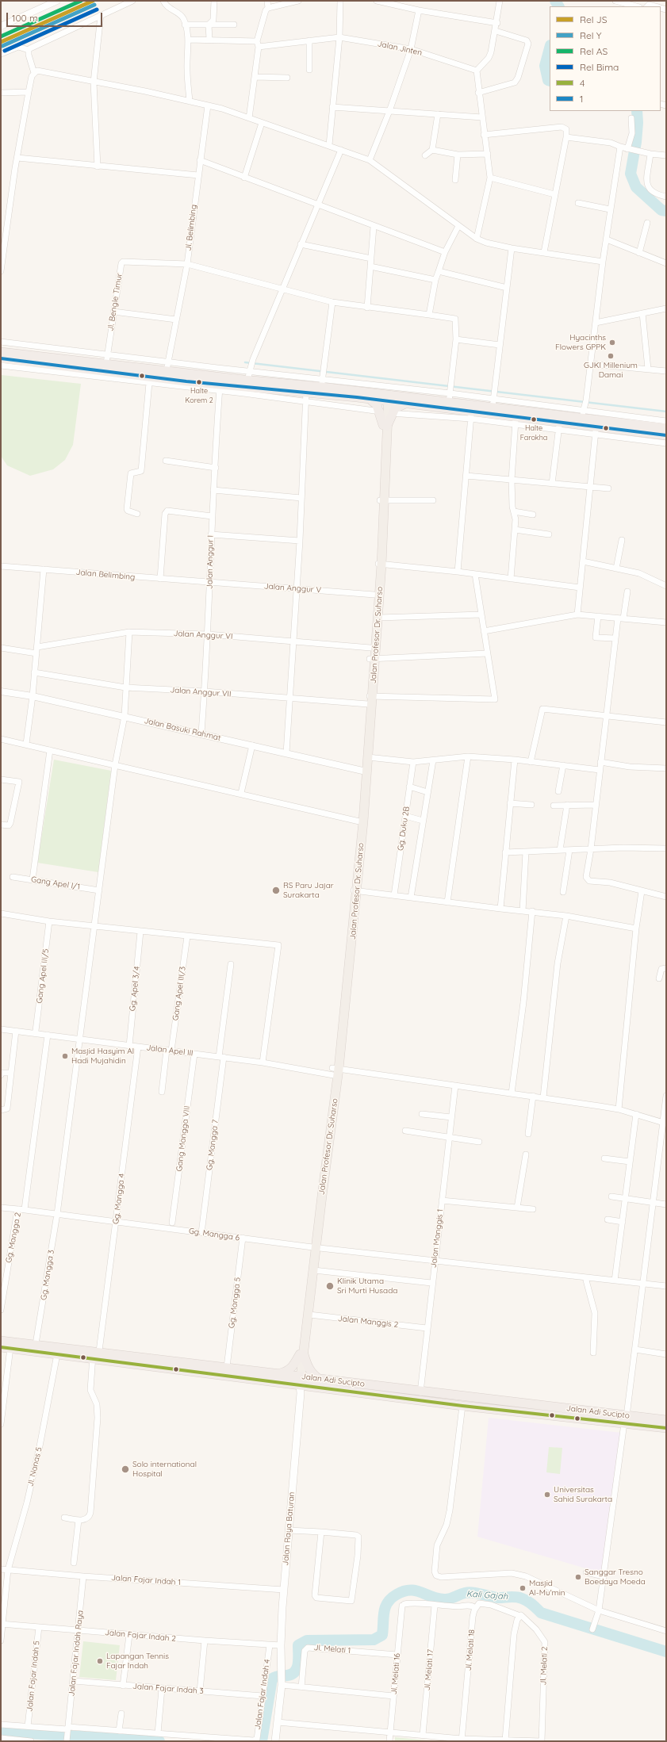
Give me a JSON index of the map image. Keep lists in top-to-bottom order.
{
  "streets": {
    "highway": ["Jalan Adi Sucipto"],
    "main road": ["Jalan Profesor Dr. Suharso", "Jalan Raya Baturan"],
    "street": [
      "Jalan Jinten",
      "Jl. Belimbing",
      "Jl. Bengle Timur",
      "Jalan Anggur I",
      "Jalan Belimbing",
      "Jalan Anggur V",
      "Jalan Anggur VI",
      "Jalan Anggur VII",
      "Jalan Basuki Rahmat",
      "Gg. Duku 2B",
      "Gang Apel I/1",
      "Gang Apel III/5",
      "Gg. Apel 3/4",
      "Gang Apel III/3",
      "Jalan Apel III",
      "Gang Mangga VIII",
      "Gg. Mangga 7",
      "Gg. Mangga 4",
      "Gg. Mangga 6",
      "Gg. Mangga 2",
      "Jalan Manggis 1",
      "Gg. Mangga 3",
      "Gg. Mangga 5",
      "Jalan Manggis 2",
      "Jl. Nanas 5",
      "Jalan Fajar Indah 1",
      "Jalan Fajar Indah 2",
      "Jl. Melati 1",
      "Jl. Melati 18",
      "Jalan Fajar Indah Raya",
      "Jl. Melati 2",
      "Jl. Melati 17",
      "Jl. Melati 16",
      "Jalan Fajar Indah 5",
      "Jalan Fajar Indah 3",
      "Jalan Fajar Indah 4"
    ]
  },
  "crossings": [
    ["Jl. Belimbing", "Jl. Bengle Timur"],
    ["Jalan Anggur I", "Jalan Belimbing"],
    ["Jalan Anggur I", "Jalan Anggur V"],
    ["Jalan Anggur I", "Jalan Anggur VI"],
    ["Jalan Anggur I", "Jalan Anggur VII"],
    ["Jalan Anggur I", "Jalan Basuki Rahmat"],
    ["Jalan Belimbing", "Jalan Anggur V"],
    ["Jalan Anggur V", "Jalan Profesor Dr. Suharso"],
    ["Jalan Anggur VI", "Jalan Profesor Dr. Suharso"],
    ["Jalan Anggur VI", "Gg. Mangga 3"],
    ["Jalan Profesor Dr. Suharso", "Jalan Anggur VII"],
    ["Jalan Profesor Dr. Suharso", "Jalan Basuki Rahmat"],
    ["Jalan Profesor Dr. Suharso", "Jalan Apel III"],
    ["Jalan Profesor Dr. Suharso", "Gg. Mangga 6"],
    ["Jalan Profesor Dr. Suharso", "Jalan Manggis 2"],
    ["Jalan Profesor Dr. Suharso", "Jalan Adi Sucipto"],
    ["Jalan Profesor Dr. Suharso", "Jalan Raya Baturan"],
    ["Jalan Anggur VII", "Gg. Mangga 3"],
    ["Jalan Basuki Rahmat", "Gg. Mangga 3"],
    ["Gang Apel I/1", "Gg. Mangga 3"],
    ["Gg. Apel 3/4", "Jalan Apel III"],
    ["Gang Apel III/3", "Jalan Apel III"],
    ["Jalan Apel III", "Gang Mangga VIII"],
    ["Jalan Apel III", "Gg. Mangga 7"],
    ["Jalan Apel III", "Gg. Mangga 4"],
    ["Jalan Apel III", "Jalan Manggis 1"],
    ["Jalan Apel III", "Gg. Mangga 3"],
    ["Gg. Mangga 7", "Gg. Mangga 6"],
    ["Gg. Mangga 4", "Gg. Mangga 6"],
    ["Gg. Mangga 4", "Jalan Adi Sucipto"],
    ["Gg. Mangga 6", "Gg. Mangga 2"],
    ["Gg. Mangga 6", "Jalan Manggis 1"],
    ["Gg. Mangga 6", "Gg. Mangga 3"],
    ["Gg. Mangga 6", "Gg. Mangga 5"],
    ["Gg. Mangga 2", "Gg. Mangga 3"],
    ["Jalan Manggis 1", "Jalan Manggis 2"],
    ["Jalan Manggis 1", "Jalan Adi Sucipto"],
    ["Gg. Mangga 3", "Jalan Adi Sucipto"],
    ["Gg. Mangga 5", "Jalan Adi Sucipto"],
    ["Jalan Adi Sucipto", "Jl. Nanas 5"],
    ["Jalan Adi Sucipto", "Jalan Raya Baturan"],
    ["Jl. Nanas 5", "Jalan Fajar Indah 1"],
    ["Jl. Nanas 5", "Jalan Fajar Indah 2"],
    ["Jalan Raya Baturan", "Jalan Fajar Indah 1"],
    ["Jalan Raya Baturan", "Jalan Fajar Indah 2"],
    ["Jalan Raya Baturan", "Jl. Melati 2"],
    ["Jalan Fajar Indah 1", "Jalan Fajar Indah Raya"],
    ["Jalan Fajar Indah 2", "Jalan Fajar Indah Raya"],
    ["Jalan Fajar Indah 2", "Jalan Fajar Indah 5"],
    ["Jalan Fajar Indah 2", "Jalan Fajar Indah 4"],
    ["Jl. Melati 1", "Jl. Melati 16"],
    ["Jl. Melati 18", "Jl. Melati 2"],
    ["Jalan Fajar Indah Raya", "Jalan Fajar Indah 3"],
    ["Jalan Fajar Indah Raya", "Jalan Fajar Indah 4"],
    ["Jl. Melati 2", "Jl. Melati 17"],
    ["Jl. Melati 2", "Jl. Melati 16"],
    ["Jl. Melati 17", "Jl. Melati 16"],
    ["Jalan Fajar Indah 5", "Jalan Fajar Indah 4"],
    ["Jalan Fajar Indah 3", "Jalan Fajar Indah 4"]
  ],
  "water": ["Kali Gajah"],
  "places": [
    "Hyacinths Flowers GPPK",
    "GJKI Millenium Damai",
    "Halte Korem 2",
    "Halte Farokha",
    "RS Paru Jajar Surakarta",
    "Masjid Hasyim Al Hadi Mujahidin",
    "Klinik Utama Sri Murti Husada",
    "Solo international Hospital",
    "Universitas Sahid Surakarta",
    "Sanggar Tresno Boedaya Moeda",
    "Masjid Al-Mu'min",
    "Lapangan Tennis Fajar Indah"
  ],
  "lines": [
    "rail line JS",
    "rail line AS",
    "rail line Y",
    "rail line Bima",
    "transit line 1",
    "transit line 4"
  ],
  "legend": [
    "Rel JS",
    "Rel Y",
    "Rel AS",
    "Rel Bima",
    "4",
    "1"
  ],
  "scale_bar": "100 m"
}
